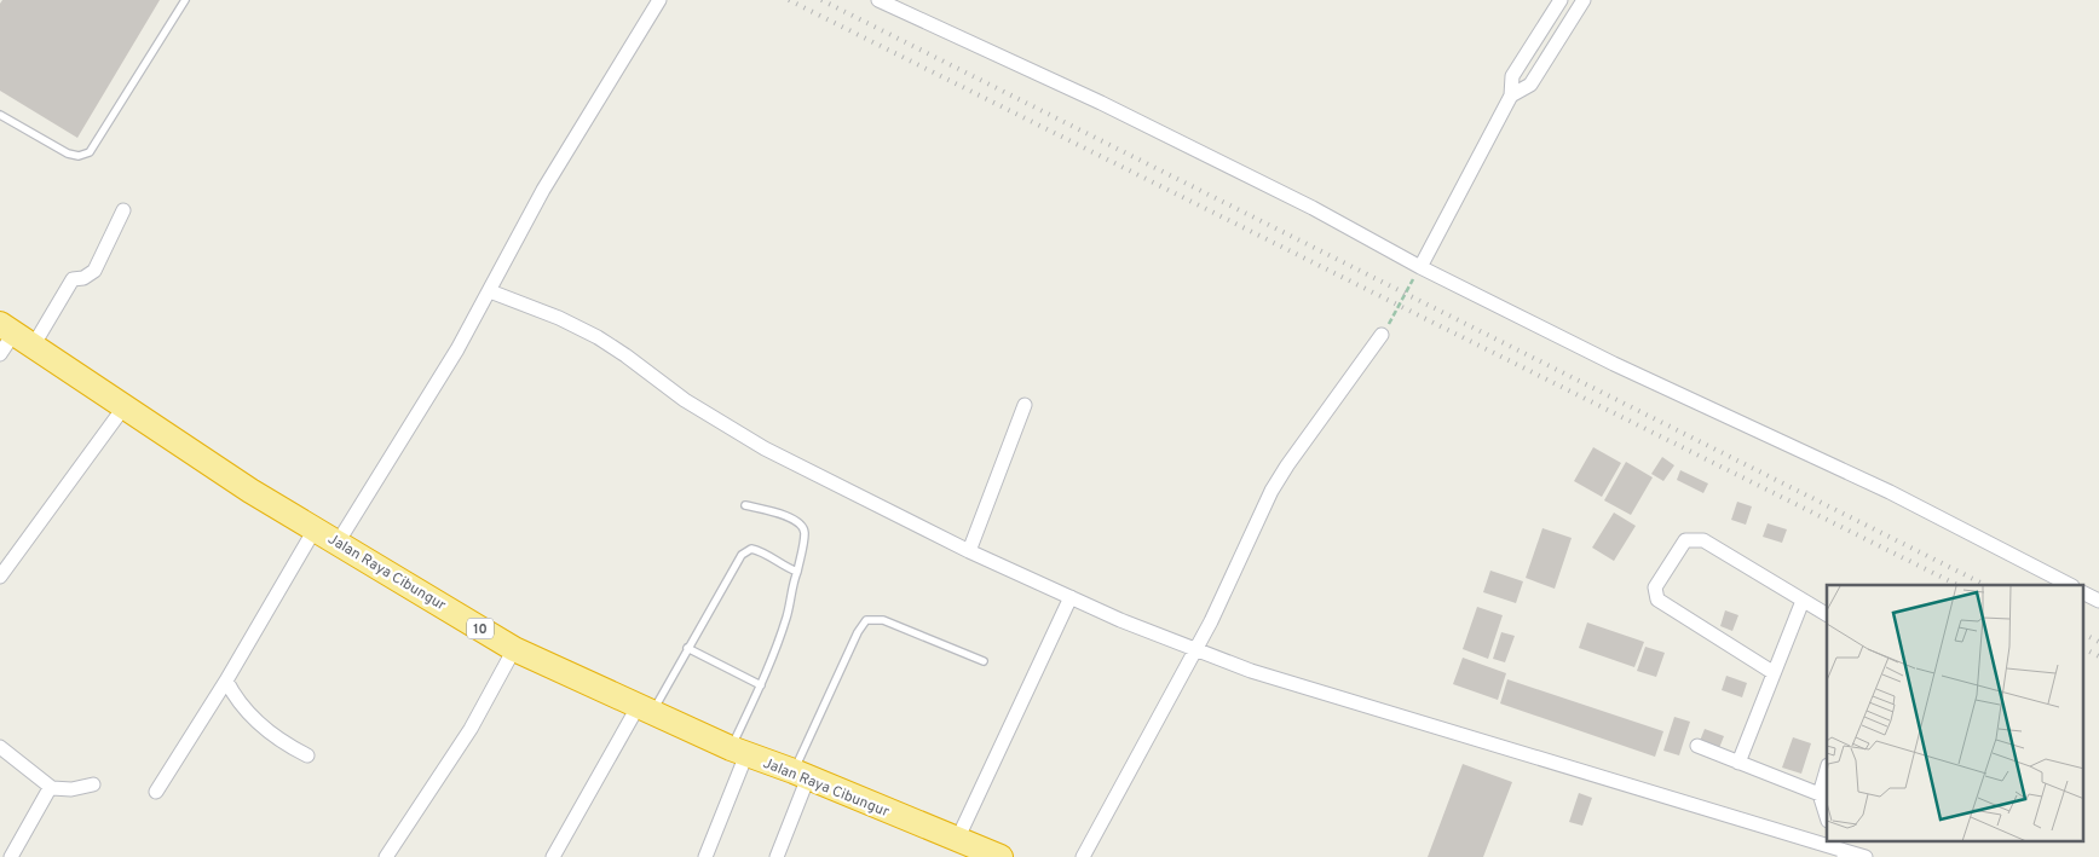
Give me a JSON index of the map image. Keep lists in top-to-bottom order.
{
  "streets": {
    "highway": ["Jalan Raya Cibungur", "10"]
  }
}
